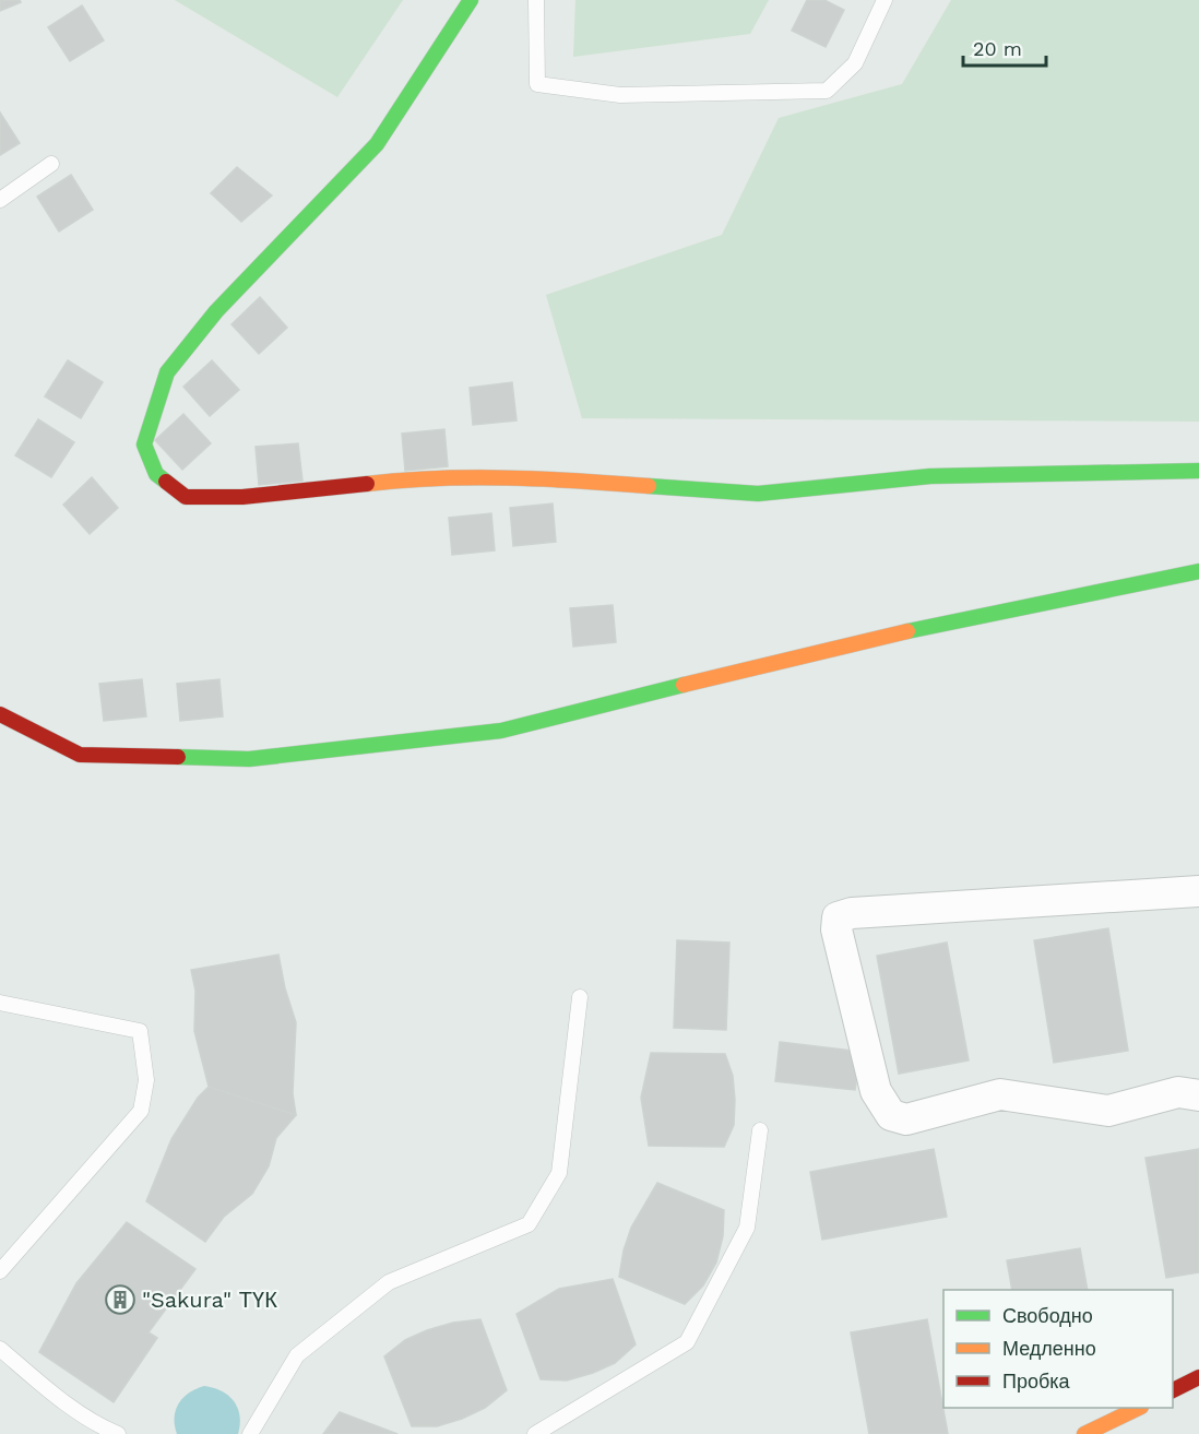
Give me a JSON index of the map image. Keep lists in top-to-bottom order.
{
  "places": {
    "building": ["\"Sakura\" ТҮК"]
  },
  "legend": ["Свободно", "Медленно", "Пробка"],
  "scale_bar": "20 m"
}
